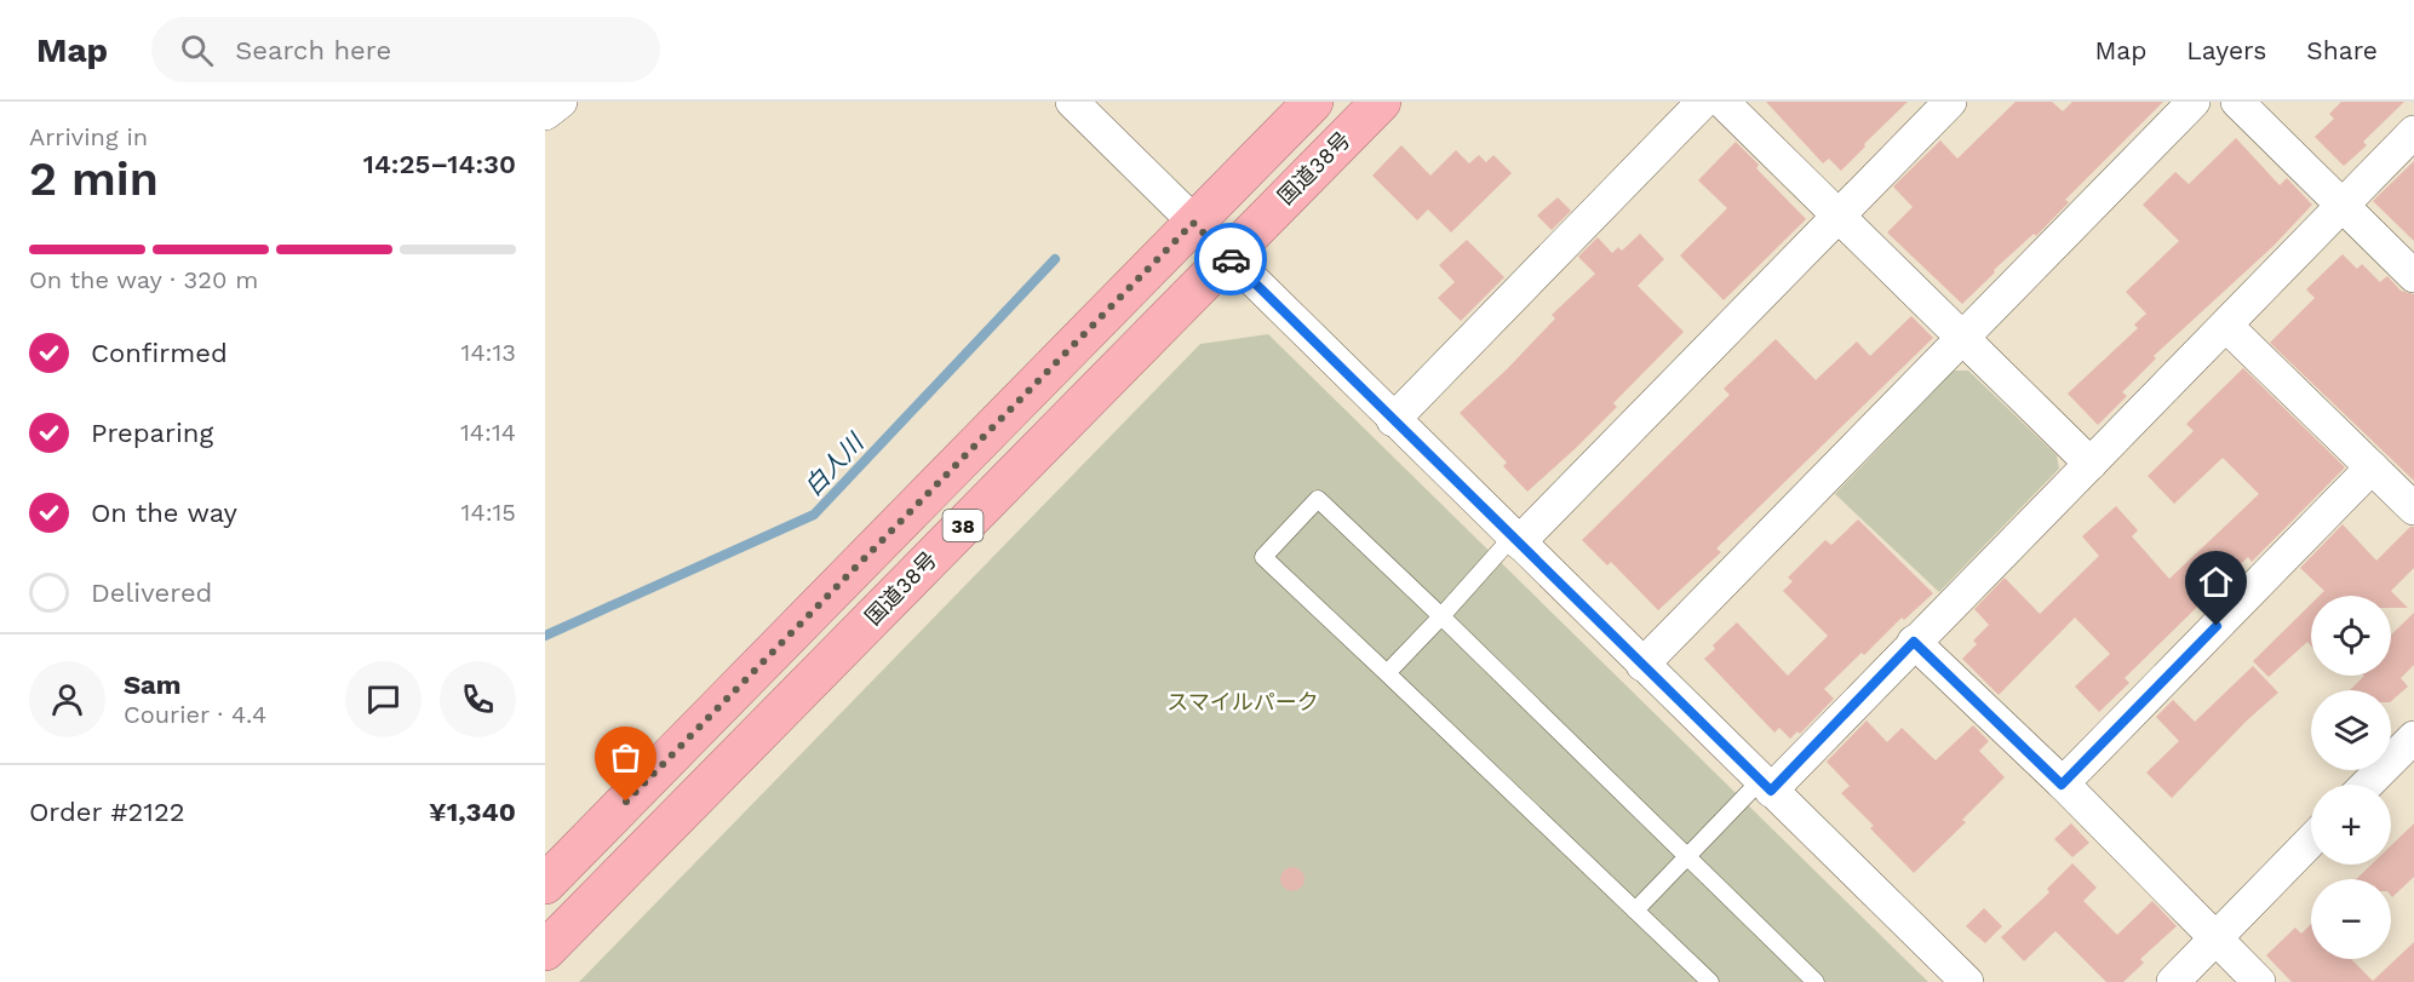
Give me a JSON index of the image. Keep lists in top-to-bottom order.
{
  "streets": {
    "highway": ["国道38号", "38"]
  },
  "water": ["白人川"],
  "parks": ["スマイルパーク"],
  "page": {
    "header": "Map",
    "search": "Search here",
    "nav": ["Map", "Layers", "Share"],
    "heading": ["2 min", "Arriving in", "14:25–14:30"],
    "panel": [
      "Sam",
      "Courier · 4.4",
      "Order #2122",
      "¥1,340"
    ],
    "bar": "On the way · 320 m",
    "list": [
      ["Confirmed", "14:13"],
      ["Preparing", "14:14"],
      ["On the way", "14:15"],
      "Delivered"
    ],
    "map_buttons": ["+", "−"]
  }
}
